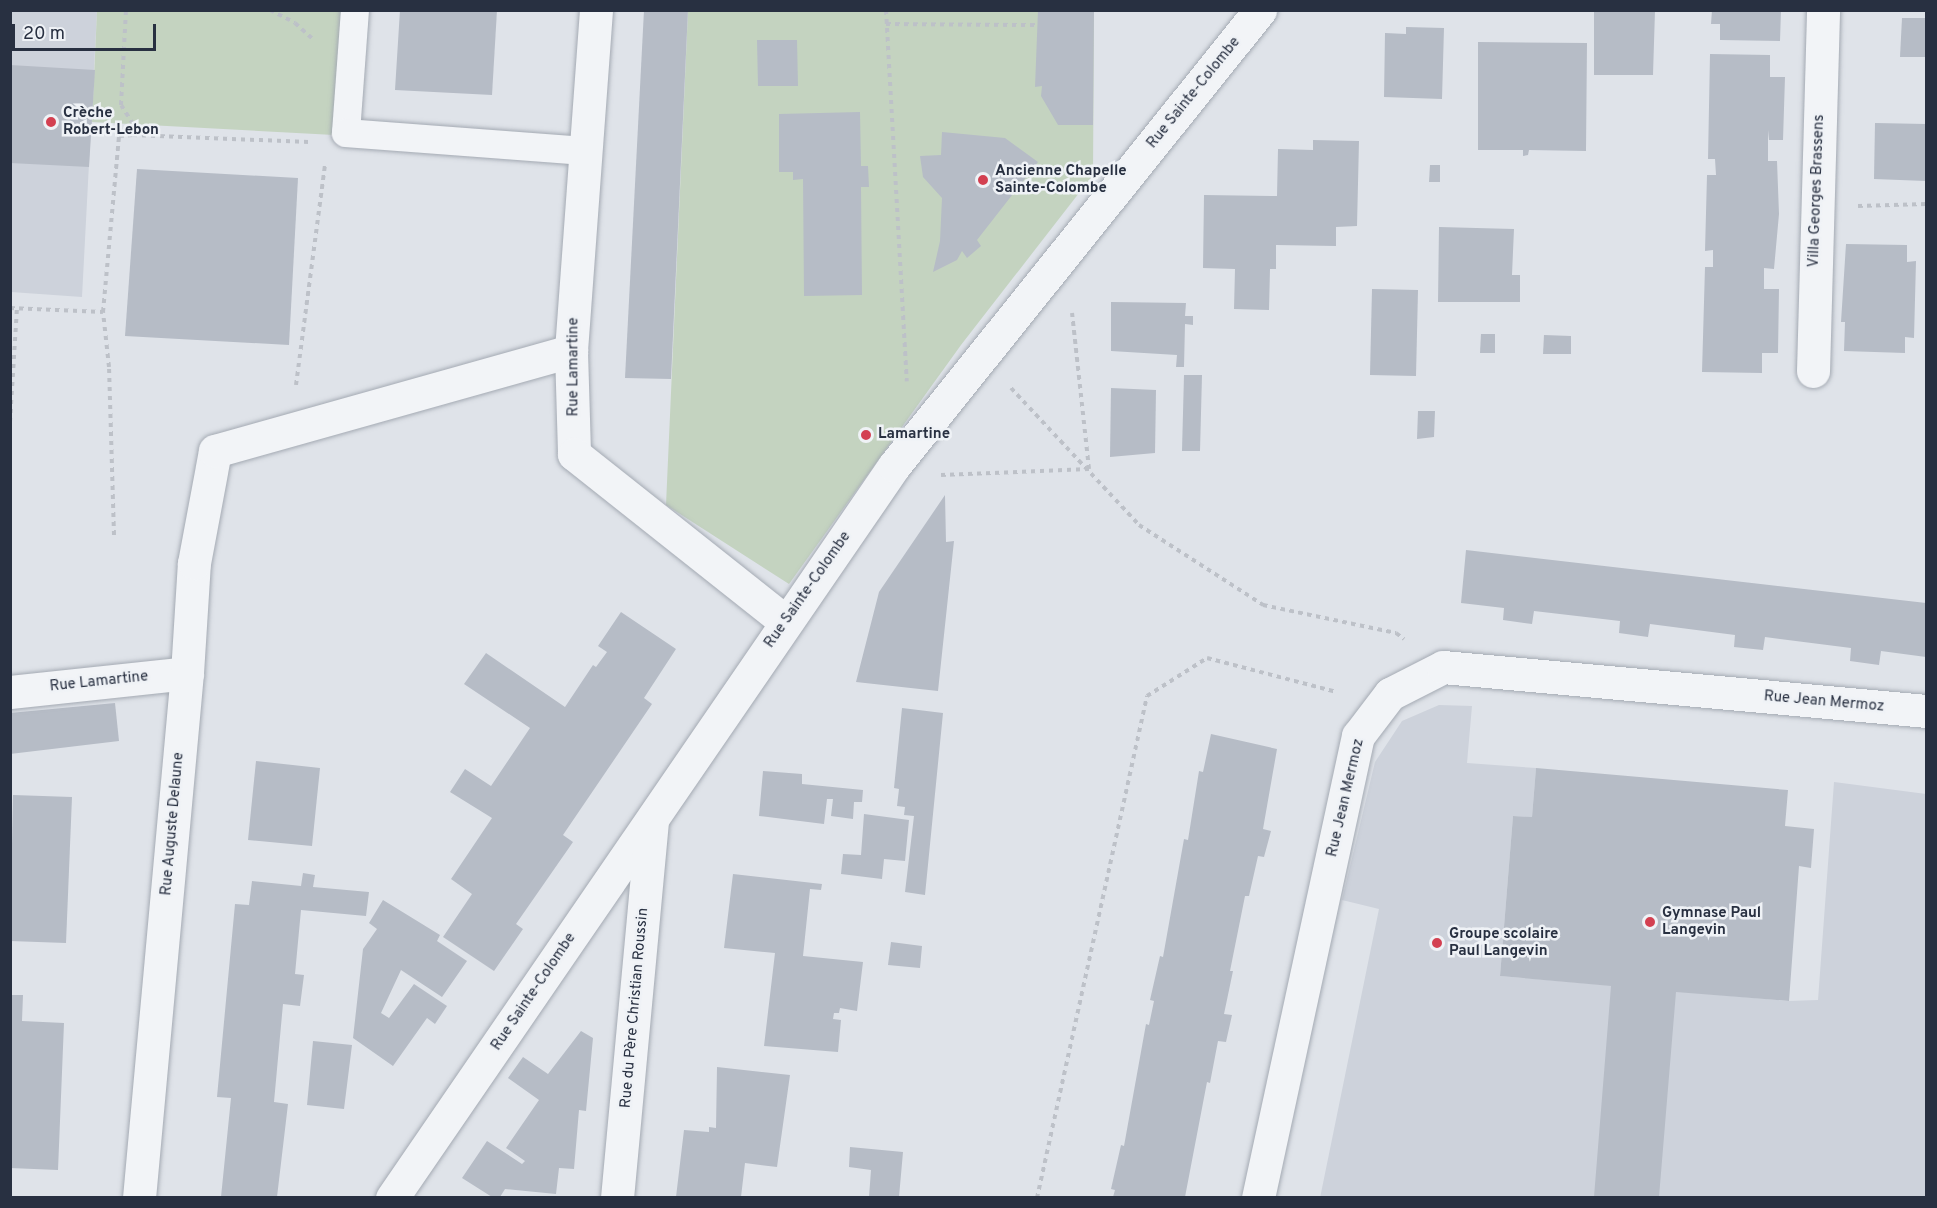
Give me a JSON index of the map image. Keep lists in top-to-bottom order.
{
  "streets": {
    "street": [
      "Rue Sainte-Colombe",
      "Villa Georges Brassens",
      "Rue Lamartine",
      "Rue Jean Mermoz",
      "Rue Auguste Delaune",
      "Rue du Père Christian Roussin"
    ]
  },
  "crossings": [
    ["Rue Sainte-Colombe", "Rue Lamartine"],
    ["Rue Sainte-Colombe", "Rue du Père Christian Roussin"],
    ["Rue Lamartine", "Rue Auguste Delaune"]
  ],
  "places": [
    "Crèche Robert-Lebon",
    "Ancienne Chapelle Sainte-Colombe",
    "Lamartine",
    "Gymnase Paul Langevin",
    "Groupe scolaire Paul Langevin"
  ],
  "scale_bar": "20 m"
}
